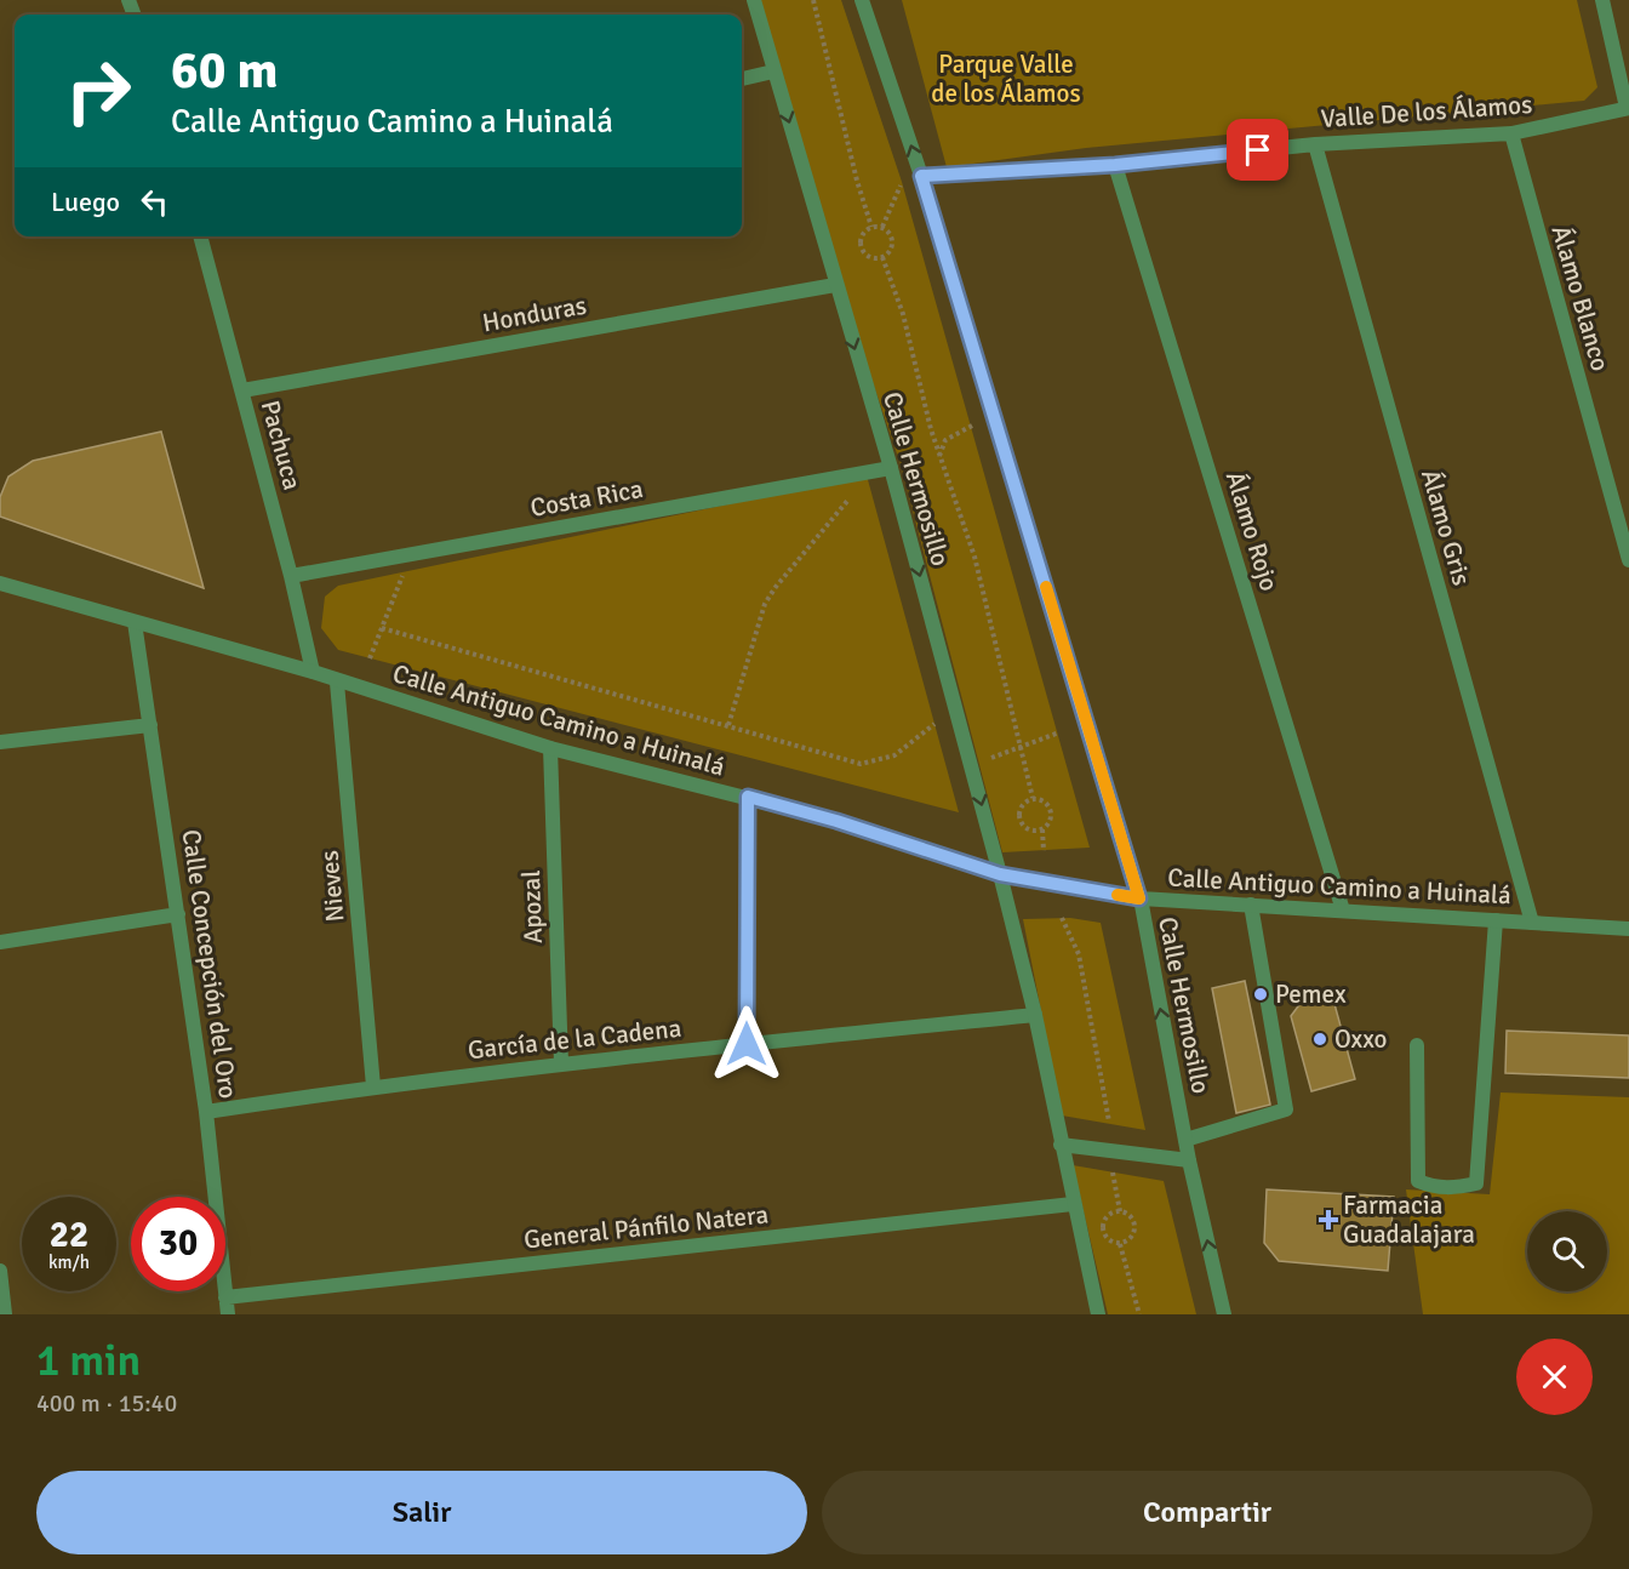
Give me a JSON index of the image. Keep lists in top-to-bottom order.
{
  "streets": {
    "street": [
      "Valle De los Álamos",
      "Álamo Blanco",
      "Honduras",
      "Pachuca",
      "Calle Hermosillo",
      "Costa Rica",
      "Álamo Gris",
      "Álamo Rojo",
      "Calle Antiguo Camino a Huinalá",
      "Nieves",
      "Apozal",
      "Calle Concepción del Oro",
      "García de la Cadena",
      "General Pánfilo Natera"
    ]
  },
  "crossings": [
    ["Valle De los Álamos", "Álamo Blanco"],
    ["Valle De los Álamos", "Calle Hermosillo"],
    ["Valle De los Álamos", "Álamo Gris"],
    ["Valle De los Álamos", "Álamo Rojo"],
    ["Honduras", "Pachuca"],
    ["Honduras", "Calle Hermosillo"],
    ["Pachuca", "Costa Rica"],
    ["Pachuca", "Calle Antiguo Camino a Huinalá"],
    ["Calle Hermosillo", "Costa Rica"],
    ["Calle Hermosillo", "Calle Antiguo Camino a Huinalá"],
    ["Calle Hermosillo", "García de la Cadena"],
    ["Calle Hermosillo", "General Pánfilo Natera"],
    ["Álamo Gris", "Calle Antiguo Camino a Huinalá"],
    ["Álamo Rojo", "Calle Antiguo Camino a Huinalá"],
    ["Calle Antiguo Camino a Huinalá", "Nieves"],
    ["Calle Antiguo Camino a Huinalá", "Apozal"],
    ["Calle Antiguo Camino a Huinalá", "Calle Concepción del Oro"],
    ["Nieves", "García de la Cadena"],
    ["Apozal", "García de la Cadena"],
    ["Calle Concepción del Oro", "García de la Cadena"],
    ["Calle Concepción del Oro", "General Pánfilo Natera"]
  ],
  "parks": ["Parque Valle de los Álamos"],
  "places": {
    "other": ["Pemex", "Oxxo"],
    "health": ["Farmacia Guadalajara"]
  },
  "page": {
    "turn": ["60 m", "Calle Antiguo Camino a Huinalá"],
    "then": "Luego",
    "speed": "22 km/h",
    "limit": "30",
    "heading": ["1 min", "400 m · 15:40"],
    "buttons": ["Salir", "Compartir"]
  }
}
